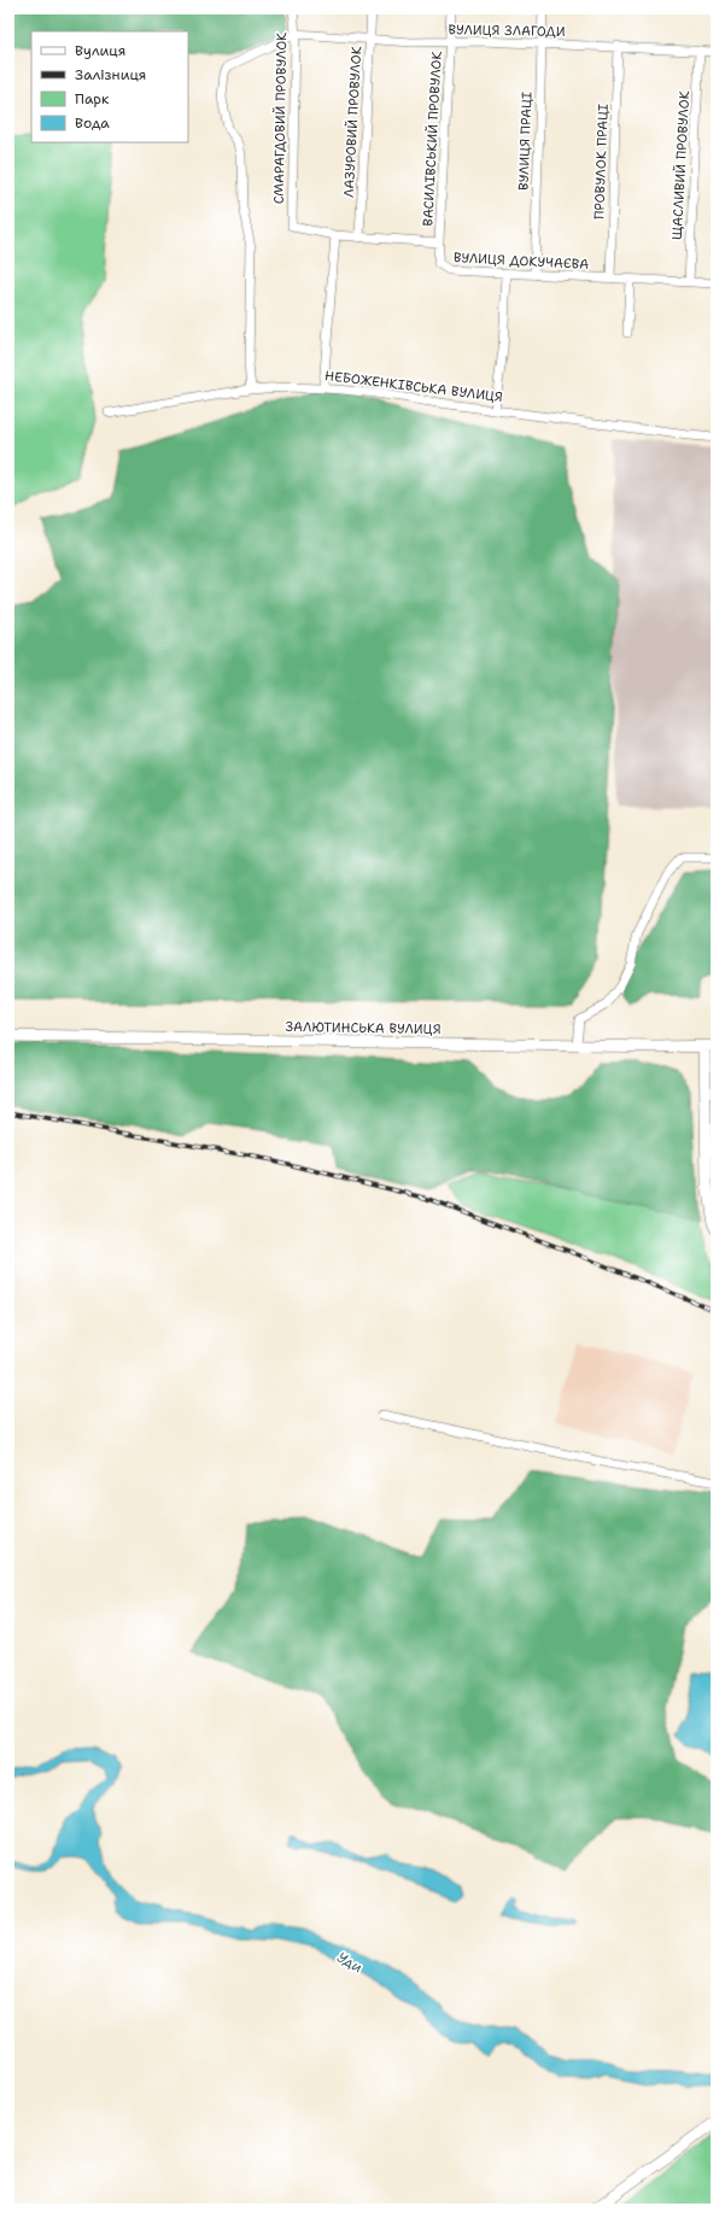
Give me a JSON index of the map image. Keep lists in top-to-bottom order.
{
  "streets": {
    "main road": ["ЗАЛЮТИНСЬКА ВУЛИЦЯ"],
    "street": [
      "ВУЛИЦЯ ЗЛАГОДИ",
      "СМАРАГДОВИЙ ПРОВУЛОК",
      "ЛАЗУРОВИЙ ПРОВУЛОК",
      "ВАСИЛІВСЬКИЙ ПРОВУЛОК",
      "ВУЛИЦЯ ПРАЦІ",
      "ПРОВУЛОК ПРАЦІ",
      "ЩАСЛИВИЙ ПРОВУЛОК",
      "ВУЛИЦЯ ДОКУЧАЄВА",
      "НЕБОЖЕНКІВСЬКА ВУЛИЦЯ"
    ]
  },
  "crossings": [
    ["ВУЛИЦЯ ЗЛАГОДИ", "СМАРАГДОВИЙ ПРОВУЛОК"],
    ["ВУЛИЦЯ ЗЛАГОДИ", "ЛАЗУРОВИЙ ПРОВУЛОК"],
    ["ВУЛИЦЯ ЗЛАГОДИ", "ВАСИЛІВСЬКИЙ ПРОВУЛОК"],
    ["ВУЛИЦЯ ЗЛАГОДИ", "ВУЛИЦЯ ПРАЦІ"],
    ["ВУЛИЦЯ ЗЛАГОДИ", "ПРОВУЛОК ПРАЦІ"],
    ["ВУЛИЦЯ ЗЛАГОДИ", "ЩАСЛИВИЙ ПРОВУЛОК"],
    ["СМАРАГДОВИЙ ПРОВУЛОК", "ВУЛИЦЯ ДОКУЧАЄВА"],
    ["ЛАЗУРОВИЙ ПРОВУЛОК", "ВУЛИЦЯ ДОКУЧАЄВА"],
    ["ВАСИЛІВСЬКИЙ ПРОВУЛОК", "ВУЛИЦЯ ДОКУЧАЄВА"],
    ["ВУЛИЦЯ ПРАЦІ", "ВУЛИЦЯ ДОКУЧАЄВА"],
    ["ПРОВУЛОК ПРАЦІ", "ВУЛИЦЯ ДОКУЧАЄВА"],
    ["ЩАСЛИВИЙ ПРОВУЛОК", "ВУЛИЦЯ ДОКУЧАЄВА"]
  ],
  "water": ["Уди"],
  "legend": [
    "Вулиця",
    "Залізниця",
    "Парк",
    "Вода"
  ]
}
